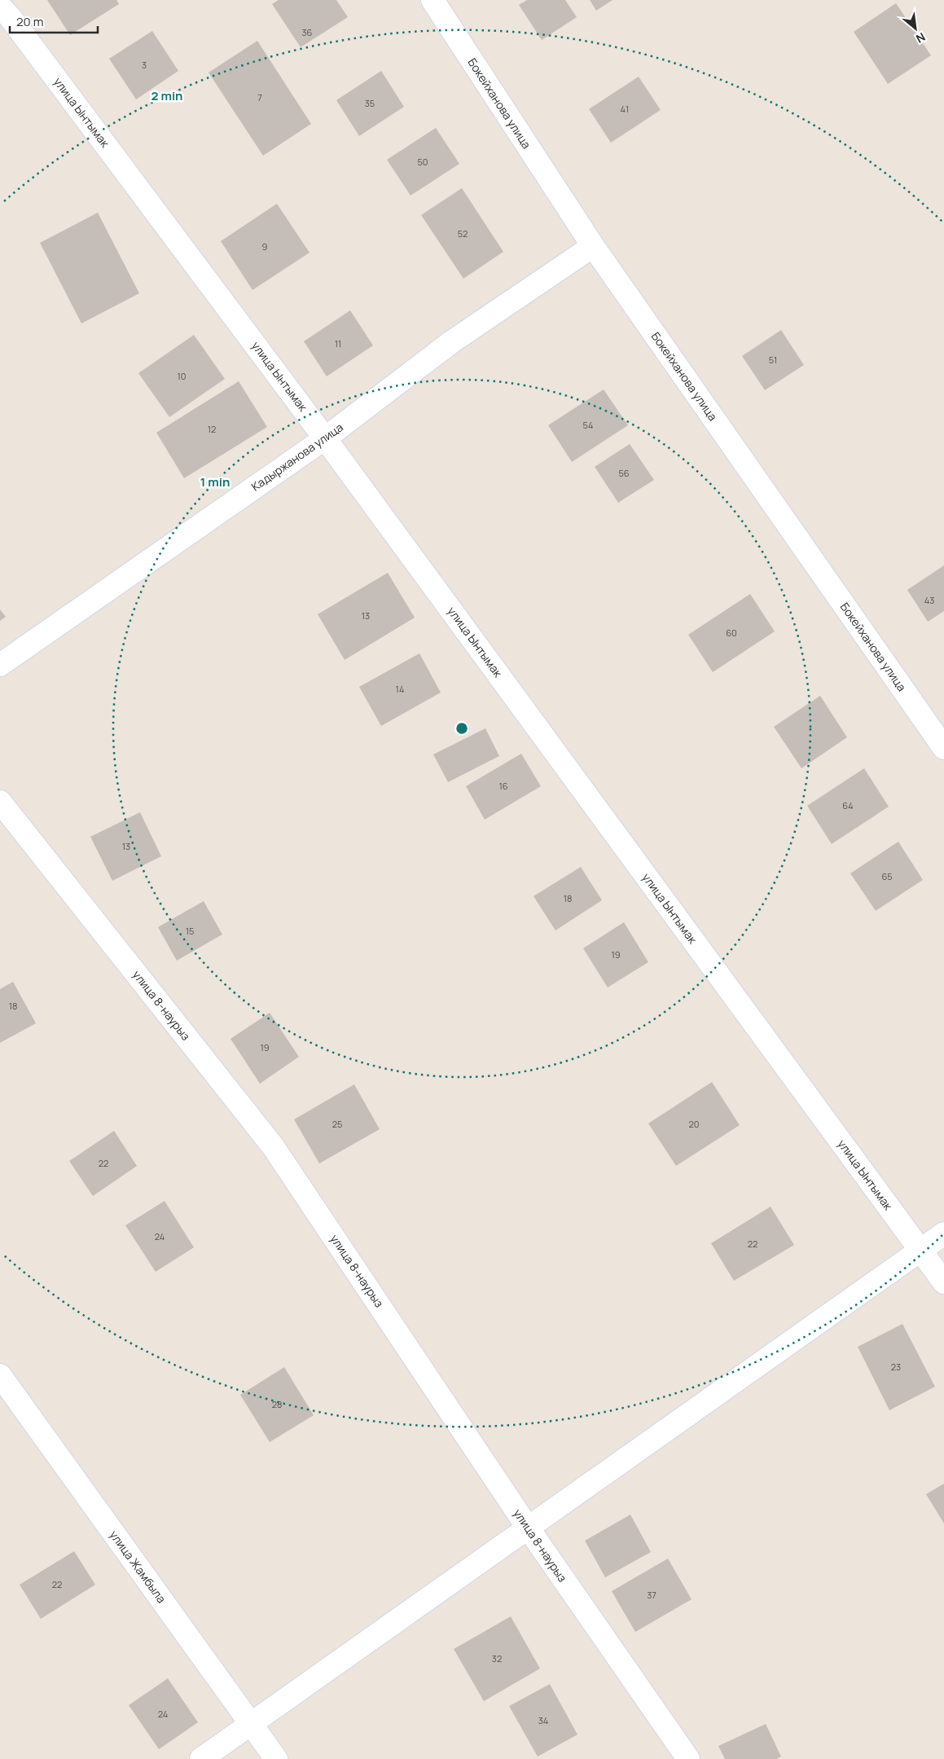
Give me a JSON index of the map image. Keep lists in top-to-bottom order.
{
  "streets": {
    "street": [
      "Бокейханова улица",
      "улица Ынтымак",
      "Кадыржанова улица",
      "улица 8-наурыз",
      "улица Жамбыла"
    ]
  },
  "crossings": [
    ["Бокейханова улица", "Кадыржанова улица"],
    ["улица Ынтымак", "Кадыржанова улица"]
  ],
  "house_numbers": [
    "36",
    "3",
    "7",
    "35",
    "41",
    "50",
    "52",
    "9",
    "11",
    "51",
    "10",
    "54",
    "12",
    "56",
    "43",
    "13",
    "60",
    "14",
    "16",
    "64",
    "13",
    "65",
    "18",
    "15",
    "19",
    "18",
    "19",
    "25",
    "20",
    "22",
    "24",
    "22",
    "23",
    "28",
    "22",
    "37",
    "32",
    "24",
    "34"
  ],
  "scale_bar": "20 m",
  "north": "bottom right",
  "rings": ["2 min", "1 min"]
}
